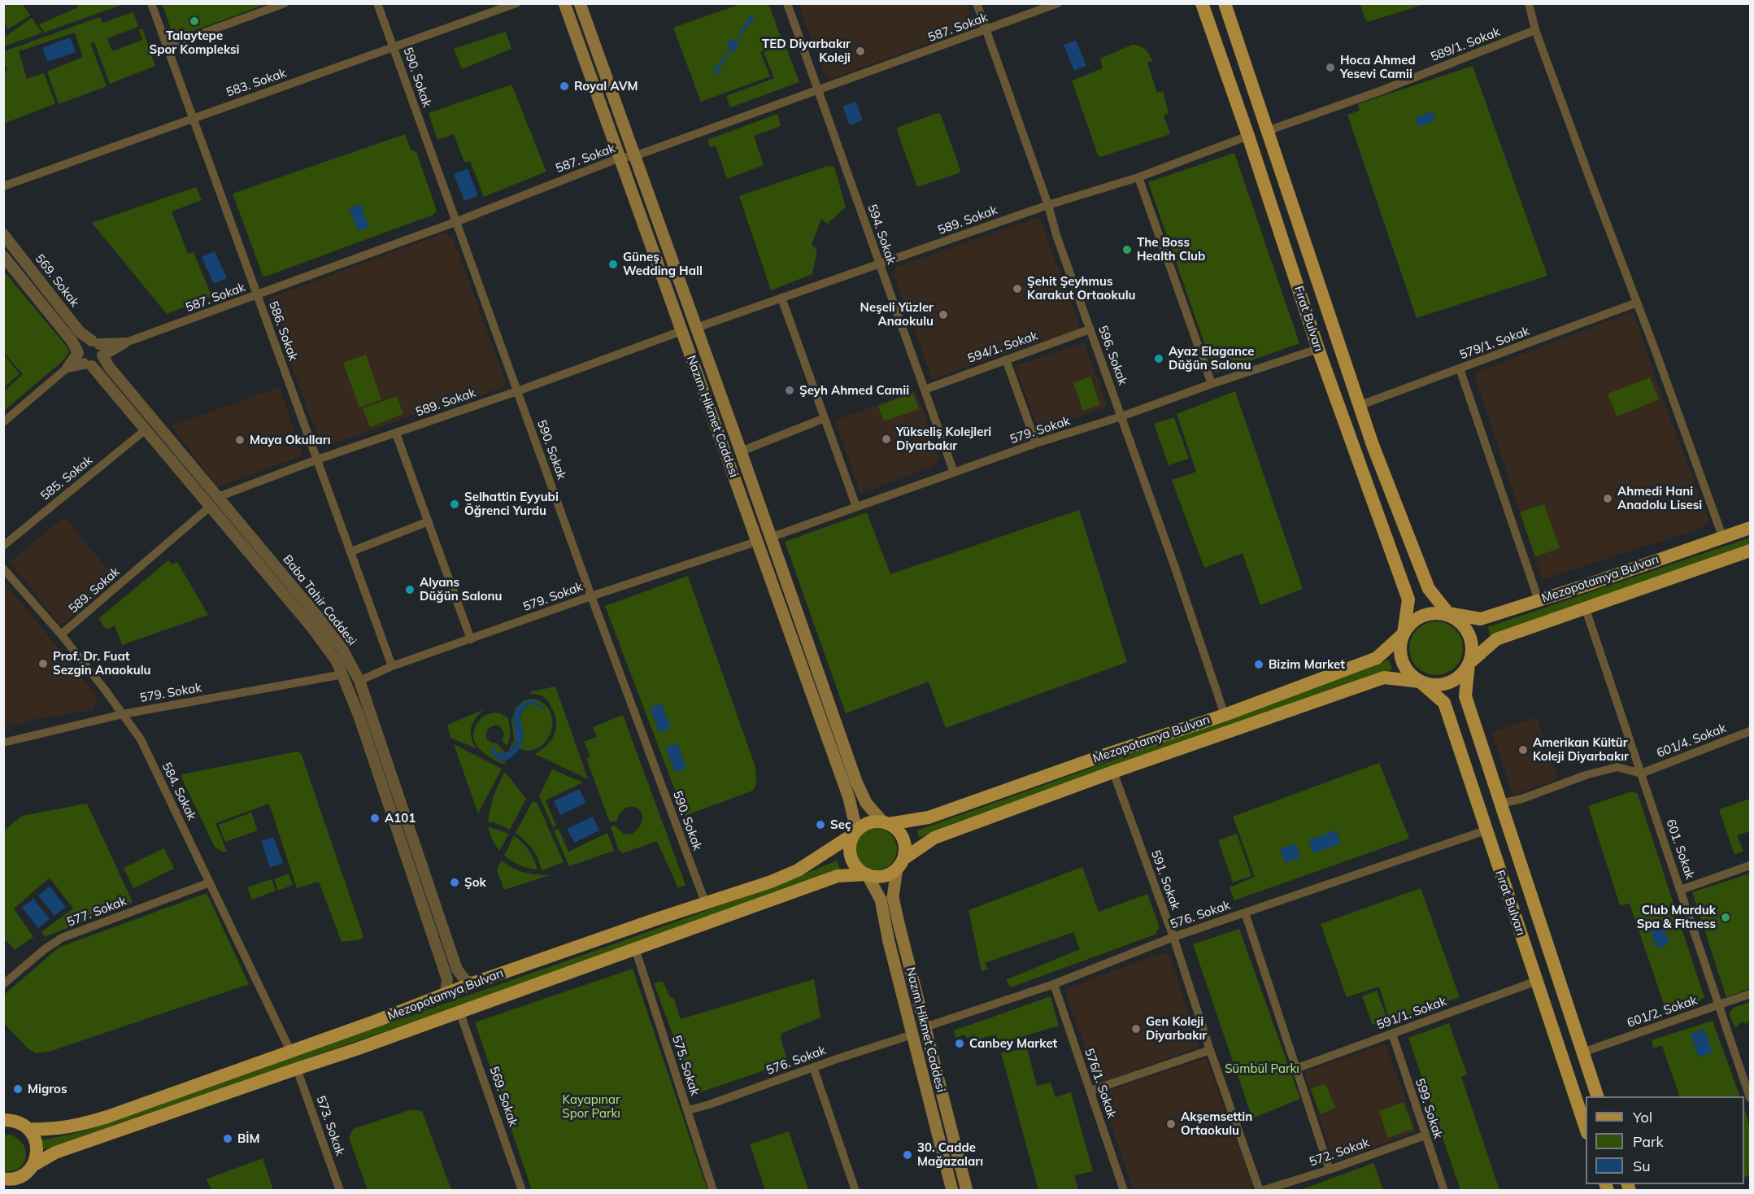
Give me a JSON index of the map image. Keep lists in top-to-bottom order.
{
  "streets": {
    "main road": ["Fırat Bulvarı", "Nazım Hikmet Caddesi", "Mezopotamya Bulvarı"],
    "street": [
      "587. Sokak",
      "589/1. Sokak",
      "590. Sokak",
      "583. Sokak",
      "589. Sokak",
      "594. Sokak",
      "569. Sokak",
      "586. Sokak",
      "579/1. Sokak",
      "594/1. Sokak",
      "596. Sokak",
      "579. Sokak",
      "585. Sokak",
      "Baba Tahir Caddesi",
      "601/4. Sokak",
      "584. Sokak",
      "601. Sokak",
      "591. Sokak",
      "577. Sokak",
      "576. Sokak",
      "601/2. Sokak",
      "591/1. Sokak",
      "575. Sokak",
      "576/1. Sokak",
      "599. Sokak",
      "573. Sokak",
      "572. Sokak"
    ]
  },
  "crossings": [
    ["587. Sokak", "590. Sokak"],
    ["587. Sokak", "594. Sokak"],
    ["587. Sokak", "586. Sokak"],
    ["587. Sokak", "596. Sokak"],
    ["587. Sokak", "Nazım Hikmet Caddesi"],
    ["589/1. Sokak", "Fırat Bulvarı"],
    ["590. Sokak", "583. Sokak"],
    ["590. Sokak", "589. Sokak"],
    ["590. Sokak", "579. Sokak"],
    ["590. Sokak", "Mezopotamya Bulvarı"],
    ["583. Sokak", "586. Sokak"],
    ["589. Sokak", "594. Sokak"],
    ["589. Sokak", "Fırat Bulvarı"],
    ["589. Sokak", "586. Sokak"],
    ["589. Sokak", "596. Sokak"],
    ["589. Sokak", "Nazım Hikmet Caddesi"],
    ["589. Sokak", "Baba Tahir Caddesi"],
    ["589. Sokak", "584. Sokak"],
    ["594. Sokak", "594/1. Sokak"],
    ["594. Sokak", "579. Sokak"],
    ["569. Sokak", "Baba Tahir Caddesi"],
    ["Fırat Bulvarı", "579/1. Sokak"],
    ["Fırat Bulvarı", "579. Sokak"],
    ["Fırat Bulvarı", "Mezopotamya Bulvarı"],
    ["Fırat Bulvarı", "576. Sokak"],
    ["Fırat Bulvarı", "601/2. Sokak"],
    ["Fırat Bulvarı", "591/1. Sokak"],
    ["586. Sokak", "579. Sokak"],
    ["594/1. Sokak", "596. Sokak"],
    ["596. Sokak", "579. Sokak"],
    ["596. Sokak", "Mezopotamya Bulvarı"],
    ["Nazım Hikmet Caddesi", "579. Sokak"],
    ["Nazım Hikmet Caddesi", "Mezopotamya Bulvarı"],
    ["Nazım Hikmet Caddesi", "576. Sokak"],
    ["579. Sokak", "Baba Tahir Caddesi"],
    ["579. Sokak", "584. Sokak"],
    ["585. Sokak", "Baba Tahir Caddesi"],
    ["Mezopotamya Bulvarı", "Baba Tahir Caddesi"],
    ["Mezopotamya Bulvarı", "584. Sokak"],
    ["Mezopotamya Bulvarı", "601. Sokak"],
    ["Mezopotamya Bulvarı", "591. Sokak"],
    ["601/4. Sokak", "601. Sokak"],
    ["584. Sokak", "577. Sokak"],
    ["601. Sokak", "601/2. Sokak"],
    ["591. Sokak", "576. Sokak"],
    ["591. Sokak", "572. Sokak"],
    ["576. Sokak", "575. Sokak"],
    ["576. Sokak", "576/1. Sokak"],
    ["591/1. Sokak", "599. Sokak"],
    ["599. Sokak", "572. Sokak"]
  ],
  "parks": ["Sümbül Parkı", "Kayapınar Spor Parkı"],
  "places": [
    "Talaytepe Spor Kompleksi",
    "TED Diyarbakır Koleji",
    "Hoca Ahmed Yesevi Camii",
    "Royal AVM",
    "The Boss Health Club",
    "Güneş Wedding Hall",
    "Şehit Şeyhmus Karakut Ortaokulu",
    "Neşeli Yüzler Anaokulu",
    "Ayaz Elagance Düğün Salonu",
    "Şeyh Ahmed Camii",
    "Yükseliş Kolejleri Diyarbakır",
    "Maya Okulları",
    "Ahmedi Hani Anadolu Lisesi",
    "Selhattin Eyyubi Öğrenci Yurdu",
    "Alyans Düğün Salonu",
    "Prof. Dr. Fuat Sezgin Anaokulu",
    "Bizim Market",
    "Amerikan Kültür Koleji Diyarbakır",
    "A101",
    "Seç",
    "Şok",
    "Club Marduk Spa & Fitness",
    "Gen Koleji Diyarbakır",
    "Canbey Market",
    "Migros",
    "Akşemsettin Ortaokulu",
    "BİM",
    "30. Cadde Mağazaları"
  ],
  "legend": ["Yol", "Park", "Su"]
}
